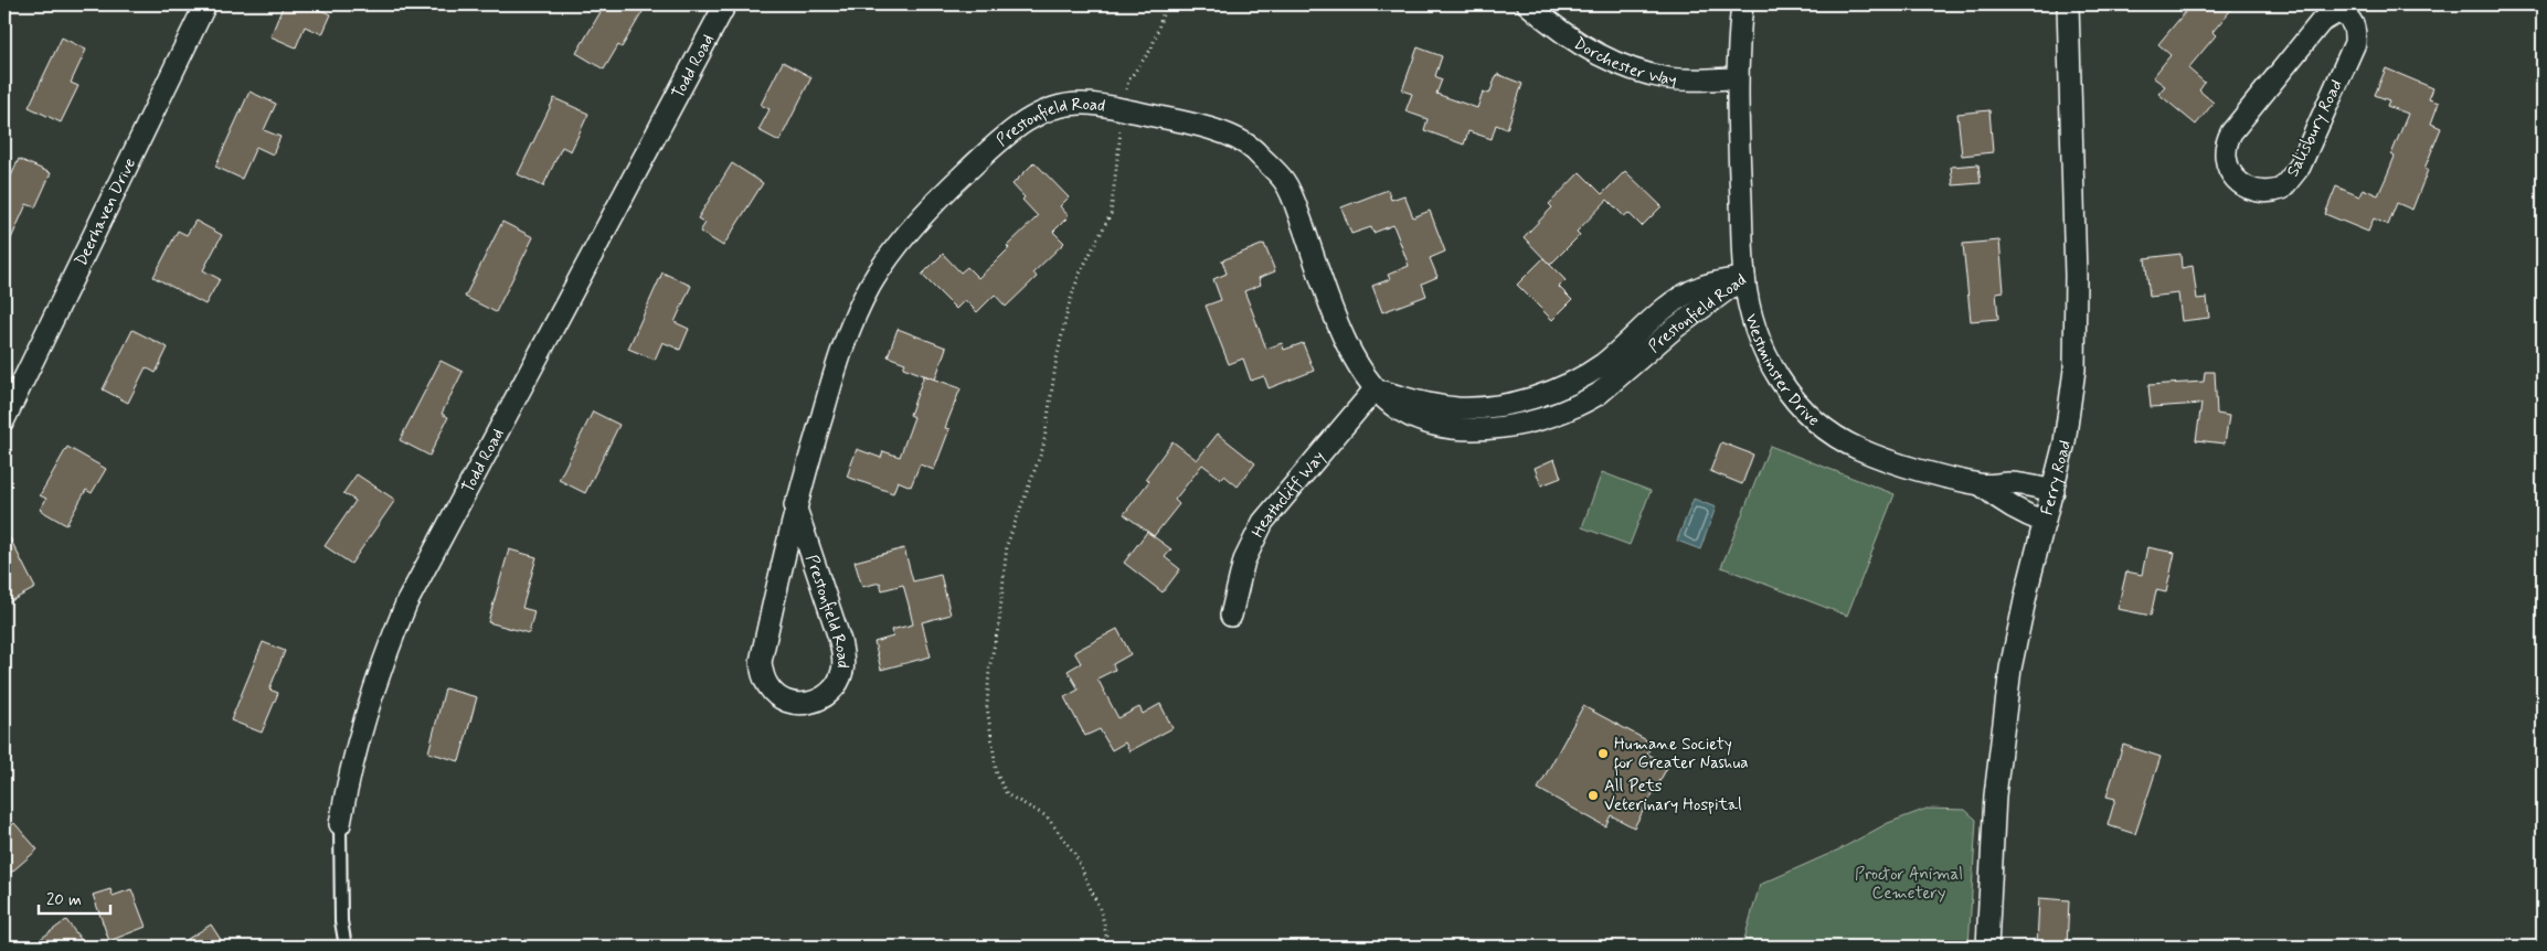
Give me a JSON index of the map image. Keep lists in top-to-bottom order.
{
  "streets": {
    "street": [
      "Dorchester Way",
      "Todd Road",
      "Prestonfield Road",
      "Salisbury Road",
      "Deerhaven Drive",
      "Westminster Drive",
      "Ferry Road",
      "Heathcliff Way"
    ]
  },
  "crossings": [
    ["Dorchester Way", "Westminster Drive"],
    ["Prestonfield Road", "Westminster Drive"],
    ["Prestonfield Road", "Heathcliff Way"],
    ["Westminster Drive", "Ferry Road"]
  ],
  "parks": ["Proctor Animal Cemetery"],
  "places": ["Humane Society for Greater Nashua", "All Pets Veterinary Hospital"],
  "scale_bar": "20 m"
}
